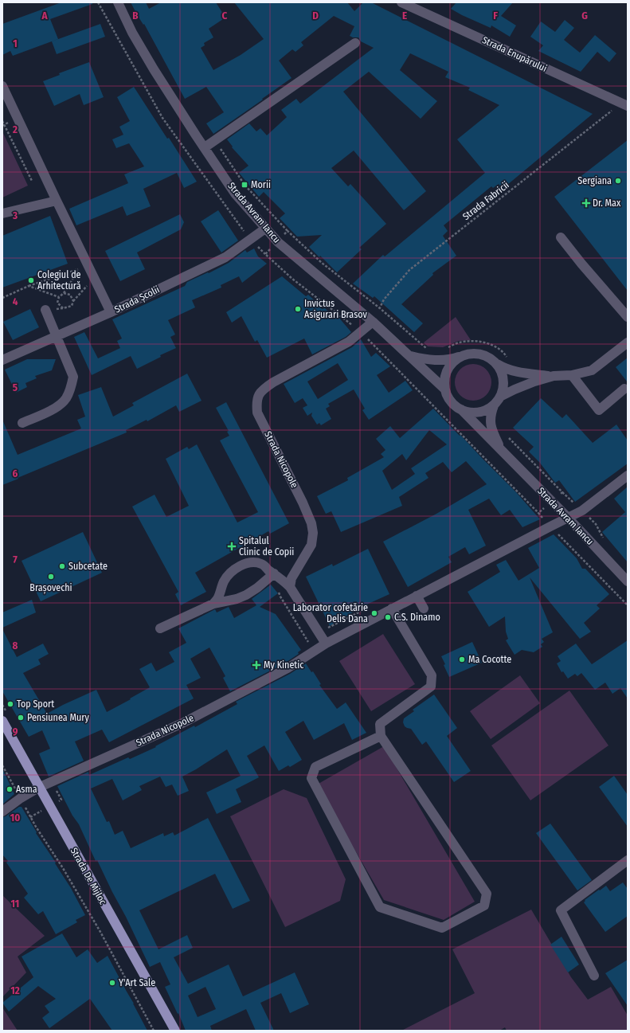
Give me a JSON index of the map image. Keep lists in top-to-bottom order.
{
  "streets": {
    "main road": ["Strada De Mijloc"],
    "street": [
      "Strada Enupărului",
      "Strada Avram Iancu",
      "Strada Școlii",
      "Strada Nicopole"
    ],
    "path": ["Strada Fabricii"]
  },
  "crossings": [
    ["Strada Enupărului", "Strada Fabricii"],
    ["Strada Fabricii", "Strada Avram Iancu"],
    ["Strada Fabricii", "Strada Nicopole"],
    ["Strada Avram Iancu", "Strada Școlii"],
    ["Strada Avram Iancu", "Strada Nicopole"],
    ["Strada Nicopole", "Strada De Mijloc"]
  ],
  "places": {
    "other": [
      "Sergiana",
      "Colegiul de Arhitectură",
      "Invictus Asigurari Brasov",
      "Subcetate",
      "Brașovechi",
      "Laborator cofetărie Delis Dana",
      "C.S. Dinamo",
      "Ma Cocotte",
      "Top Sport",
      "Pensiunea Mury",
      "Asma",
      "Y'Art Sale"
    ],
    "transit": ["Morii"],
    "health": ["Dr. Max", "Spitalul Clinic de Copii", "My Kinetic"]
  },
  "grid": {
    "columns": [
      "A",
      "B",
      "C",
      "D",
      "E",
      "F",
      "G"
    ],
    "rows": [
      "1",
      "2",
      "3",
      "4",
      "5",
      "6",
      "7",
      "8",
      "9",
      "10",
      "11",
      "12"
    ]
  }
}
